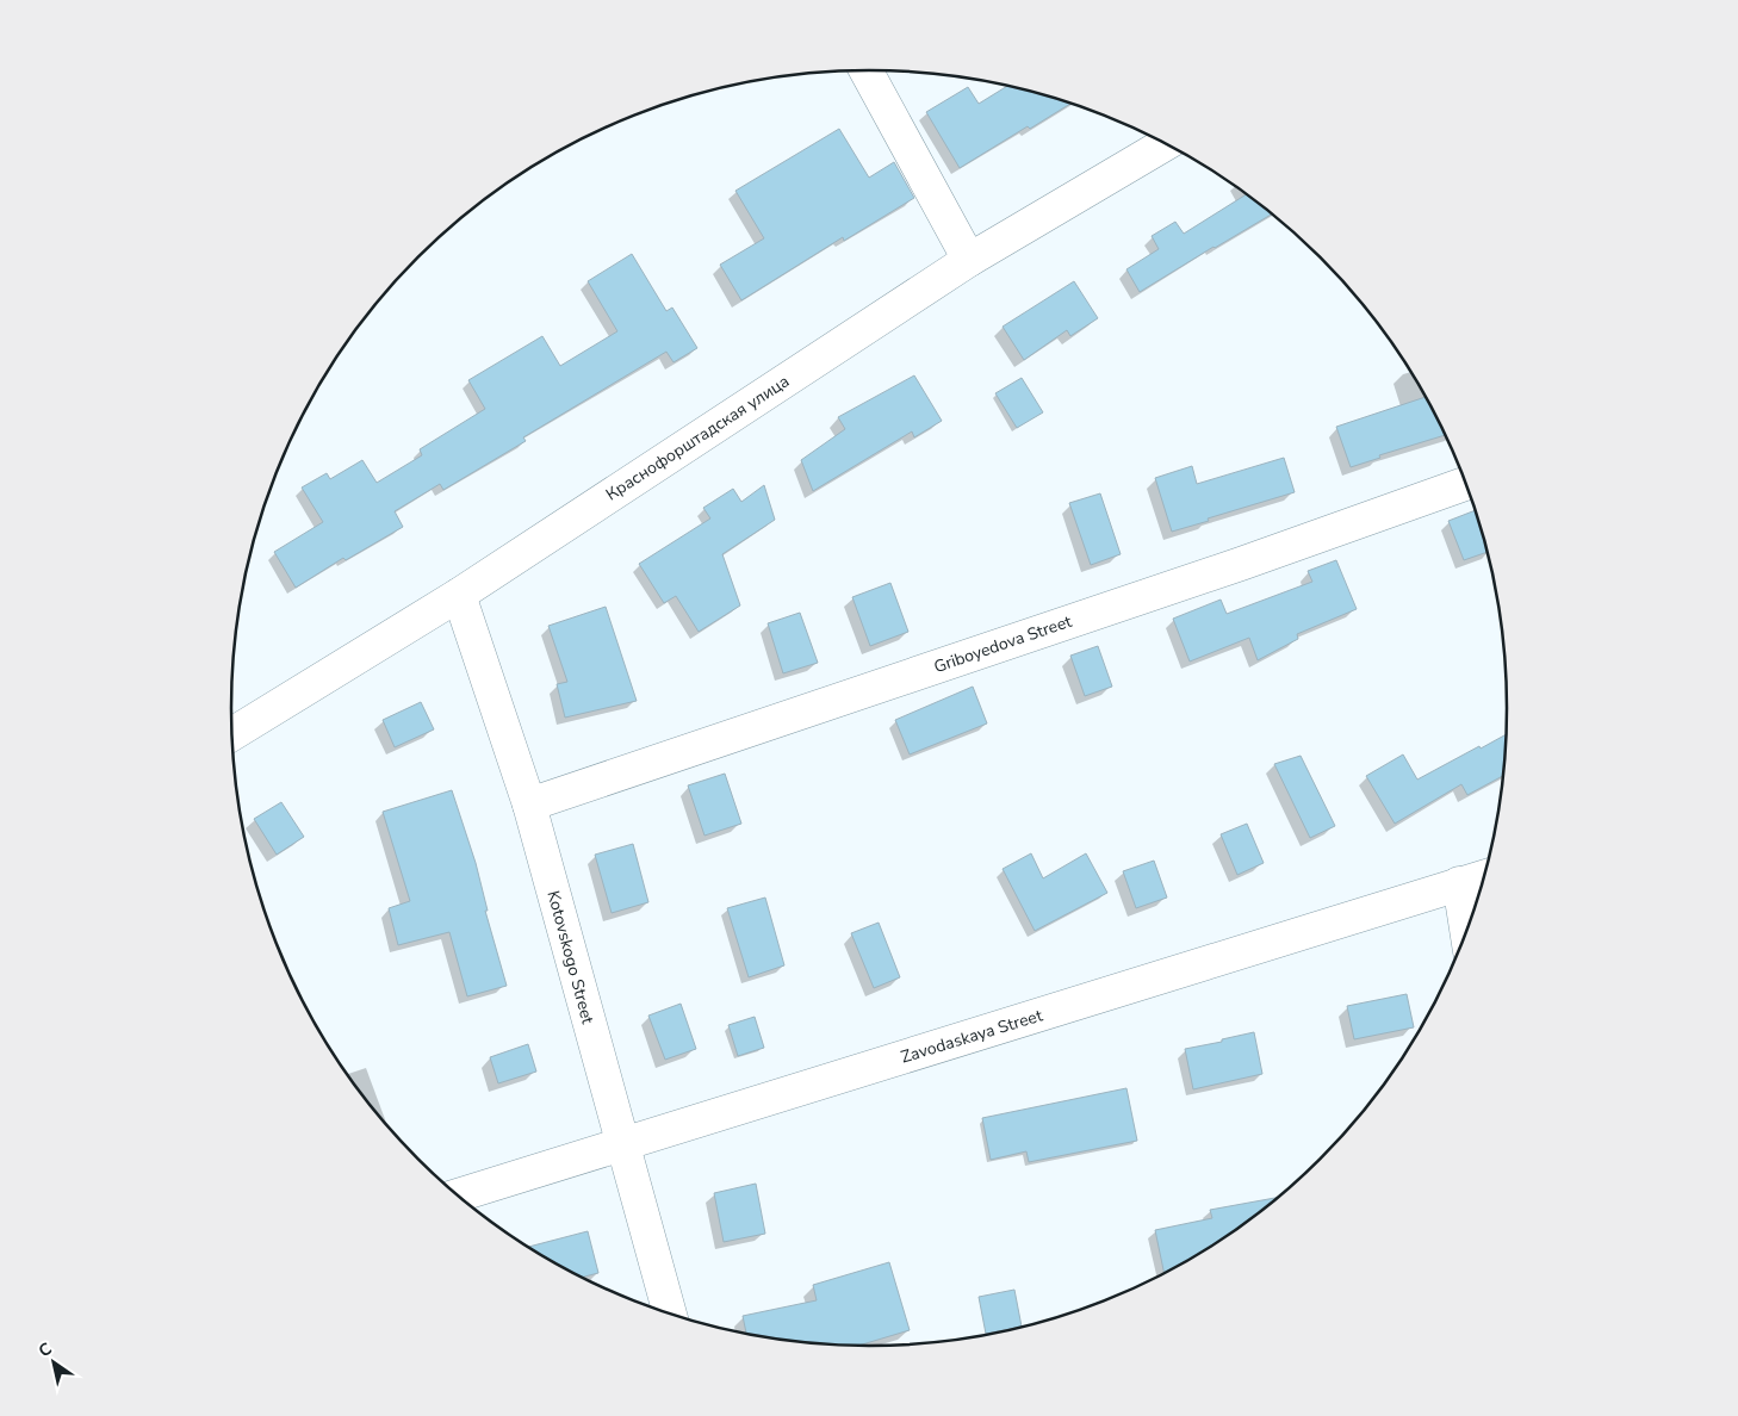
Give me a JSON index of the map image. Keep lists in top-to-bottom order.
{
  "streets": {
    "street": [
      "Краснофорштадская улица",
      "Griboyedova Street",
      "Kotovskogo Street",
      "Zavodaskaya Street"
    ]
  },
  "crossings": [
    ["Краснофорштадская улица", "Kotovskogo Street"],
    ["Griboyedova Street", "Kotovskogo Street"],
    ["Kotovskogo Street", "Zavodaskaya Street"]
  ],
  "north": "top left"
}
